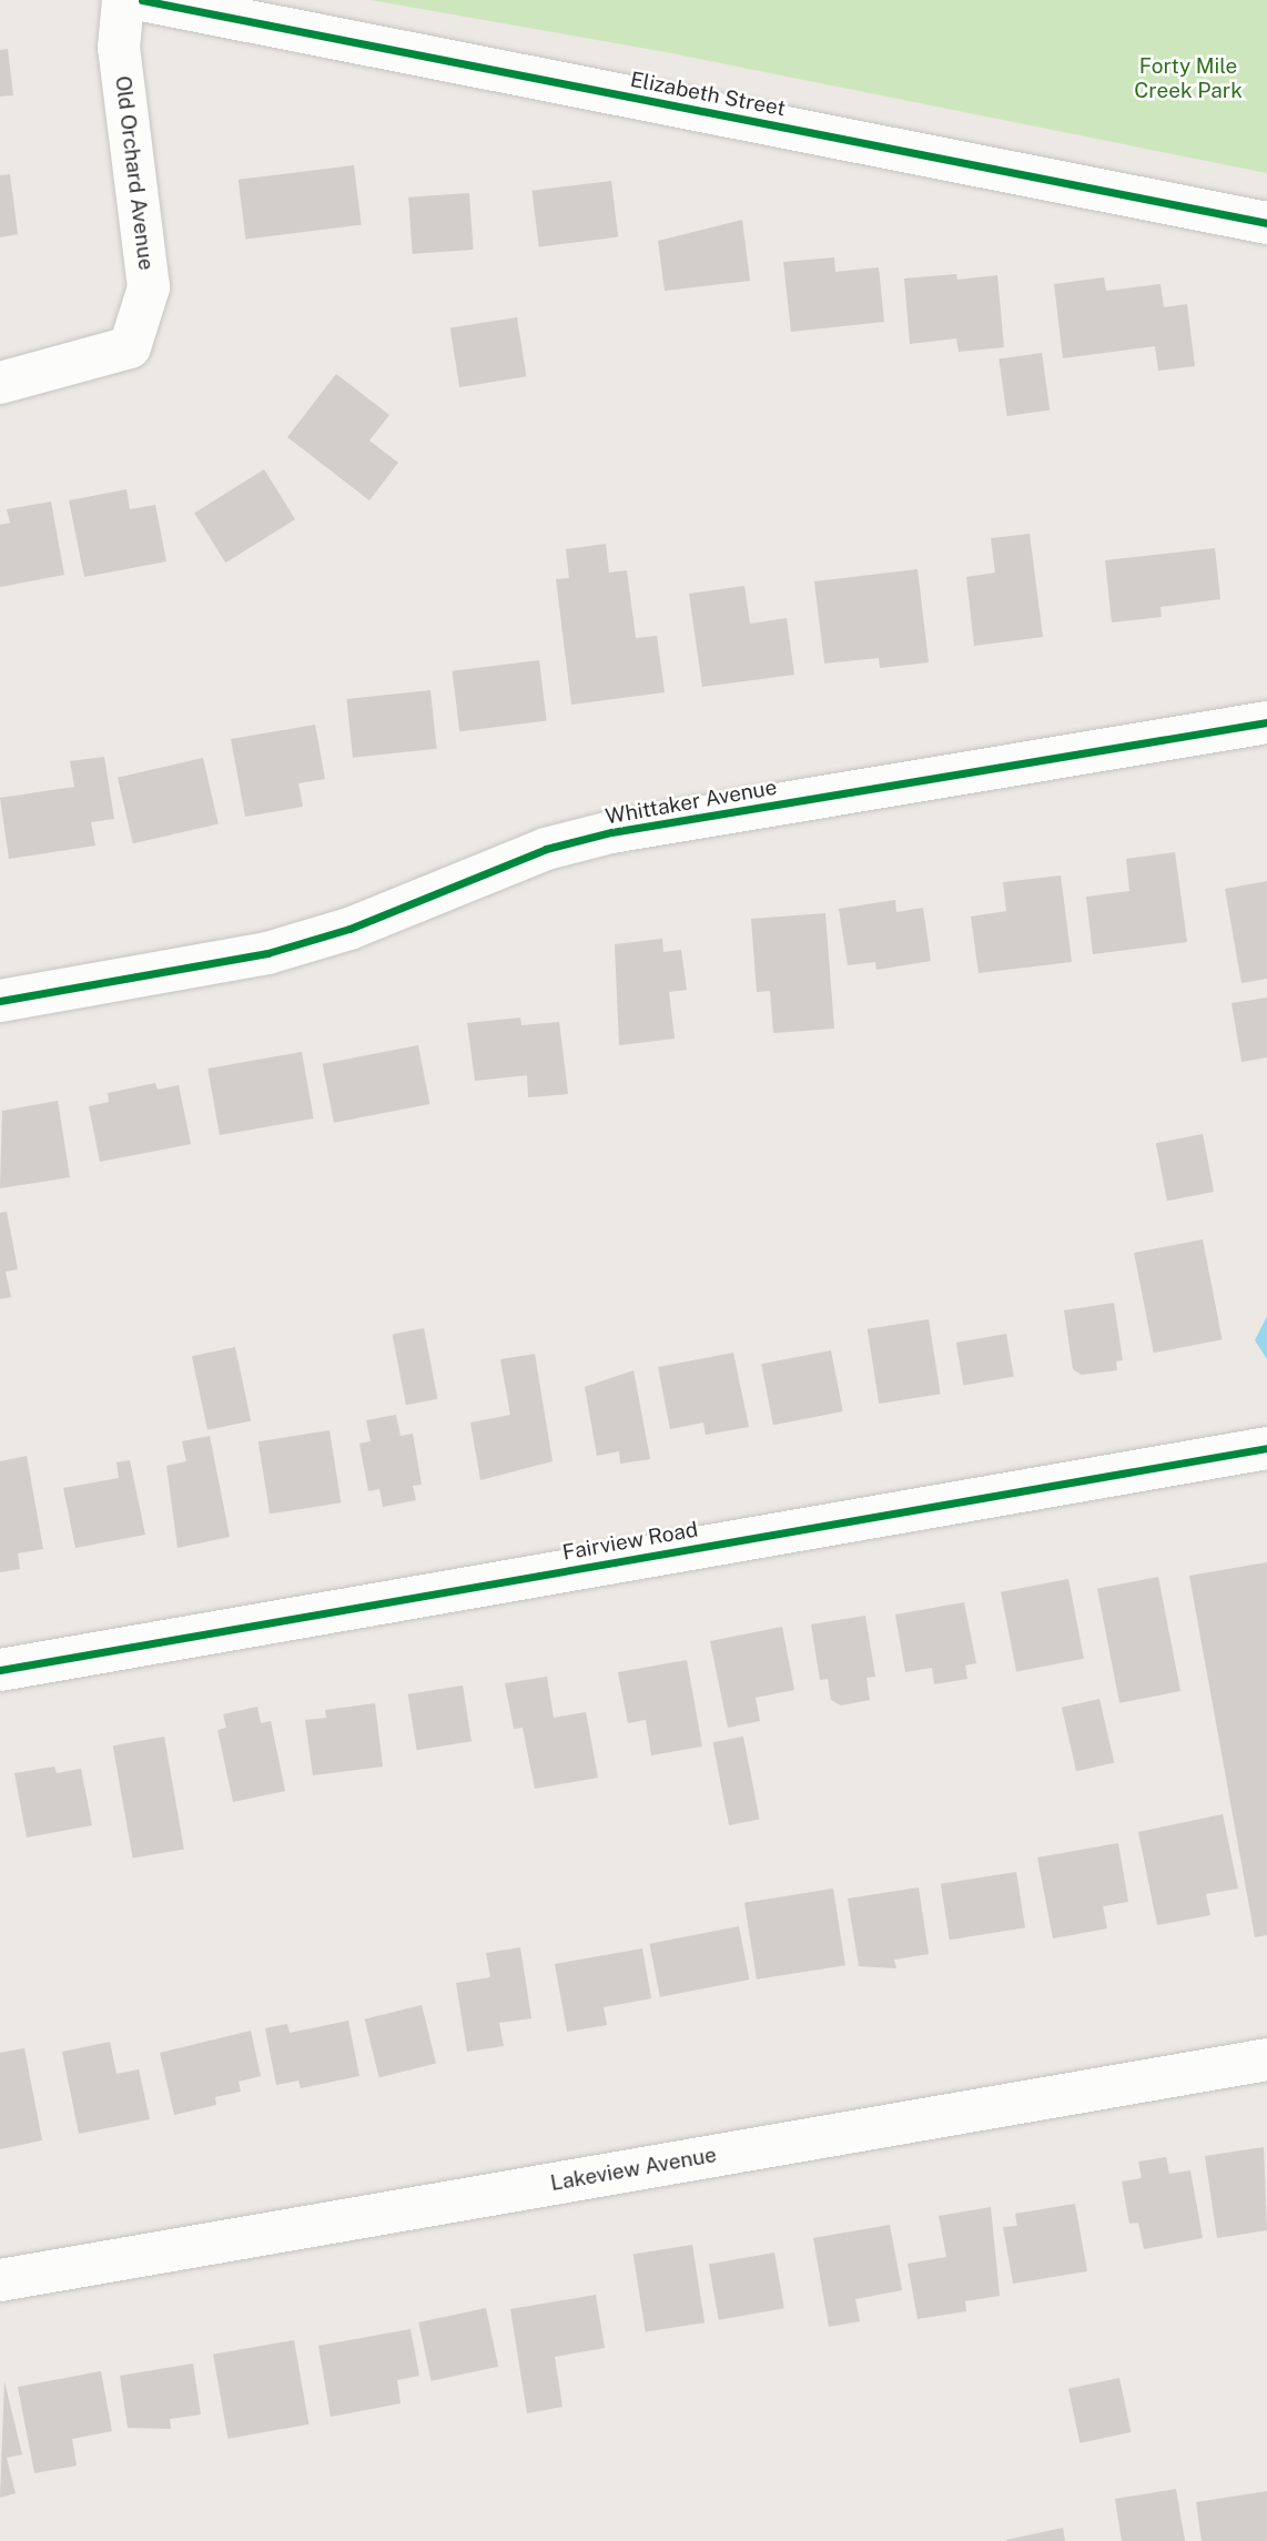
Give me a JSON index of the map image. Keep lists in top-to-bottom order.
{
  "streets": {
    "street": [
      "Elizabeth Street",
      "Old Orchard Avenue",
      "Whittaker Avenue",
      "Fairview Road",
      "Lakeview Avenue"
    ]
  },
  "parks": ["Forty Mile Creek Park"]
}
